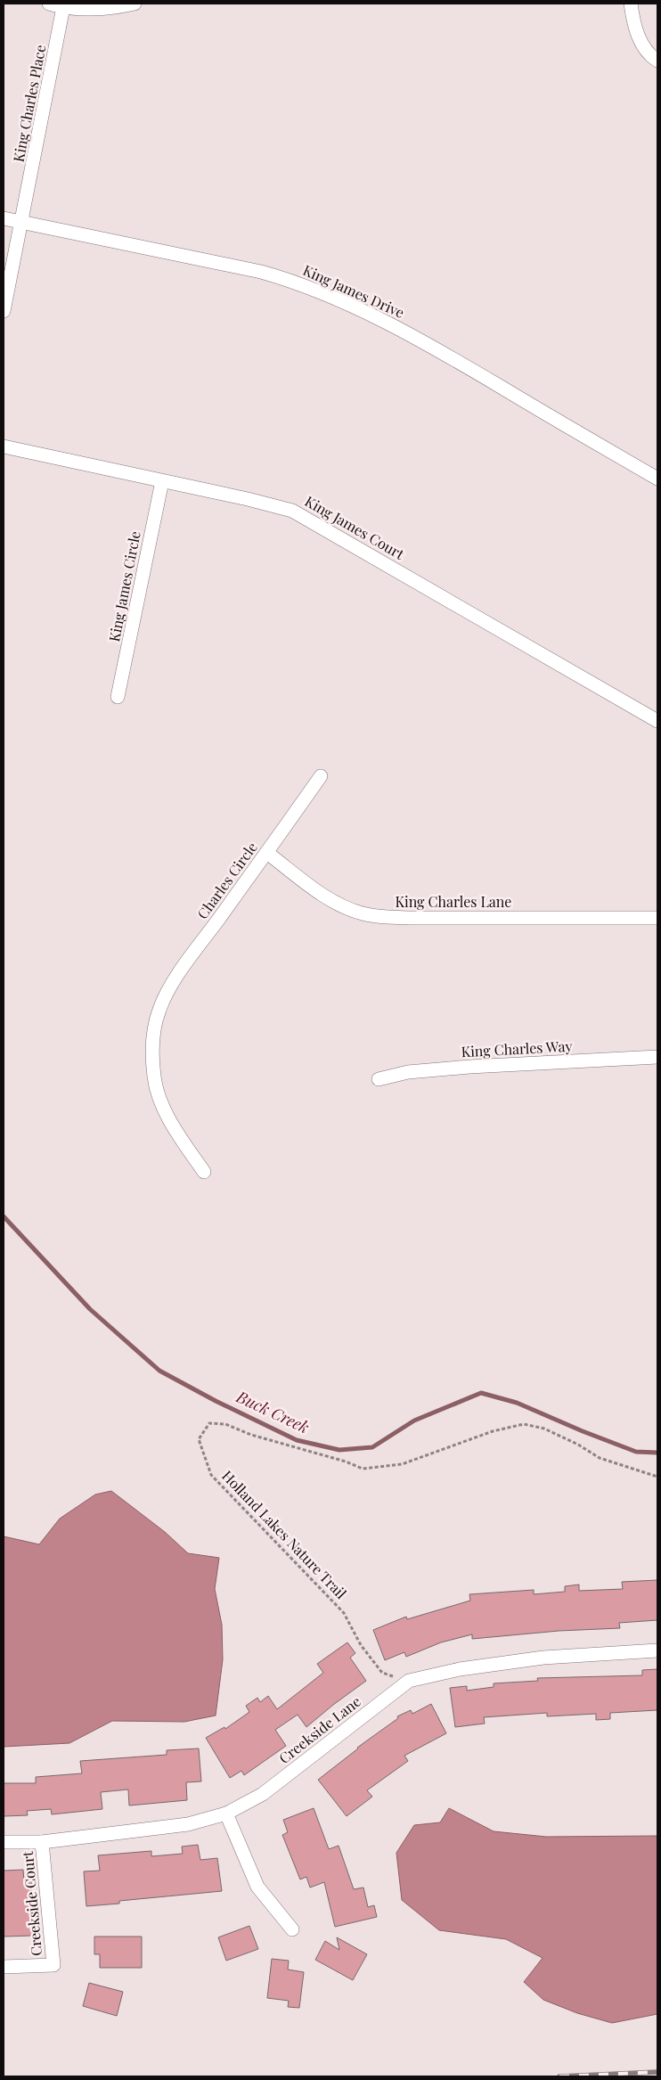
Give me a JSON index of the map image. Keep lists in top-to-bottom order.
{
  "streets": {
    "street": [
      "King Charles Place",
      "King James Drive",
      "King James Court",
      "King James Circle",
      "Charles Circle",
      "King Charles Lane",
      "King Charles Way",
      "Creekside Lane",
      "Creekside Court"
    ],
    "path": ["Holland Lakes Nature Trail"]
  },
  "crossings": [
    ["King Charles Place", "King James Drive"],
    ["King James Court", "King James Circle"],
    ["Charles Circle", "King Charles Lane"],
    ["Holland Lakes Nature Trail", "Creekside Lane"],
    ["Creekside Lane", "Creekside Court"]
  ],
  "water": ["Buck Creek"]
}
